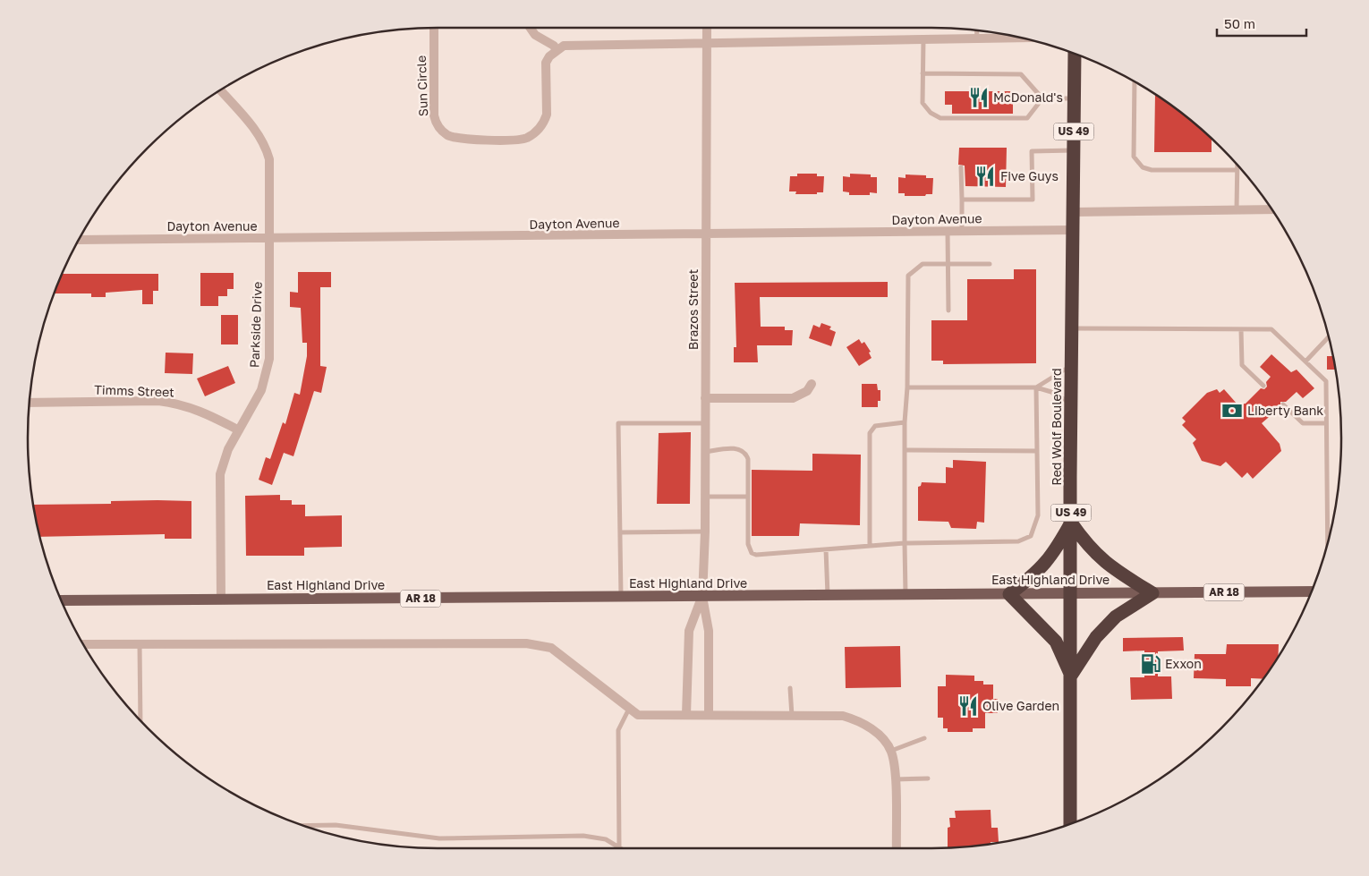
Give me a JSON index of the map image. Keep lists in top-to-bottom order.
{
  "streets": {
    "highway": ["US 49", "Red Wolf Boulevard"],
    "main road": ["East Highland Drive", "AR 18"],
    "street": [
      "Sun Circle",
      "Dayton Avenue",
      "Brazos Street",
      "Parkside Drive",
      "Timms Street"
    ]
  },
  "crossings": [
    ["Dayton Avenue", "Brazos Street"],
    ["Dayton Avenue", "Parkside Drive"],
    ["Dayton Avenue", "Red Wolf Boulevard"],
    ["Brazos Street", "East Highland Drive"],
    ["Parkside Drive", "Timms Street"],
    ["Parkside Drive", "East Highland Drive"],
    ["Red Wolf Boulevard", "East Highland Drive"]
  ],
  "places": {
    "restaurant": ["McDonald's", "Five Guys", "Olive Garden"],
    "bank": ["Liberty Bank"],
    "fuel station": ["Exxon"]
  },
  "scale_bar": "50 m"
}
